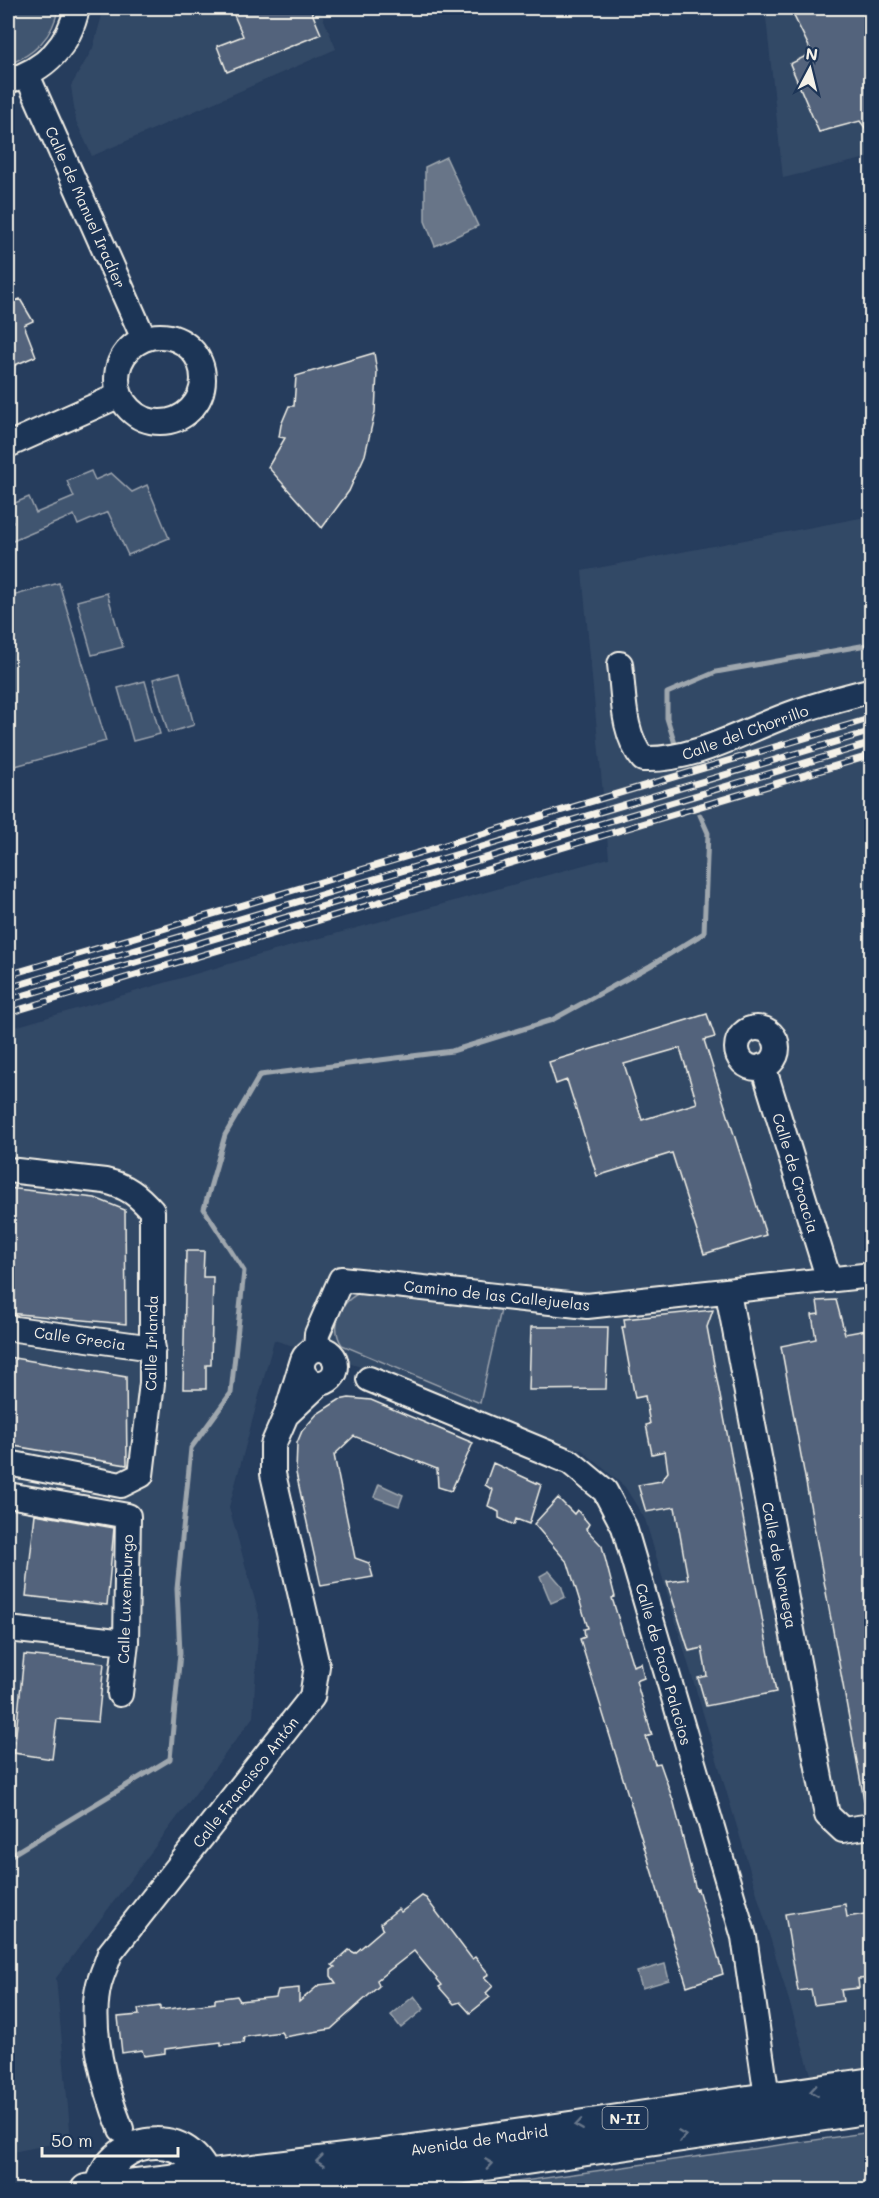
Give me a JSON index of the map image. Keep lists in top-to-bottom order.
{
  "streets": {
    "main road": ["N-II", "Avenida de Madrid"],
    "street": [
      "Calle de Manuel Iradier",
      "Calle del Chorrillo",
      "Calle de Croacia",
      "Camino de las Callejuelas",
      "Calle Grecia",
      "Calle Irlanda",
      "Calle de Noruega",
      "Calle Luxemburgo",
      "Calle de Paco Palacios",
      "Calle Francisco Antón"
    ]
  },
  "crossings": [
    ["Calle de Croacia", "Camino de las Callejuelas"],
    ["Camino de las Callejuelas", "Calle de Noruega"],
    ["Camino de las Callejuelas", "Calle de Paco Palacios"],
    ["Camino de las Callejuelas", "Calle Francisco Antón"],
    ["Calle Grecia", "Calle Irlanda"],
    ["Calle de Paco Palacios", "Calle Francisco Antón"],
    ["Calle de Paco Palacios", "Avenida de Madrid"]
  ],
  "scale_bar": "50 m",
  "north": "top"
}
